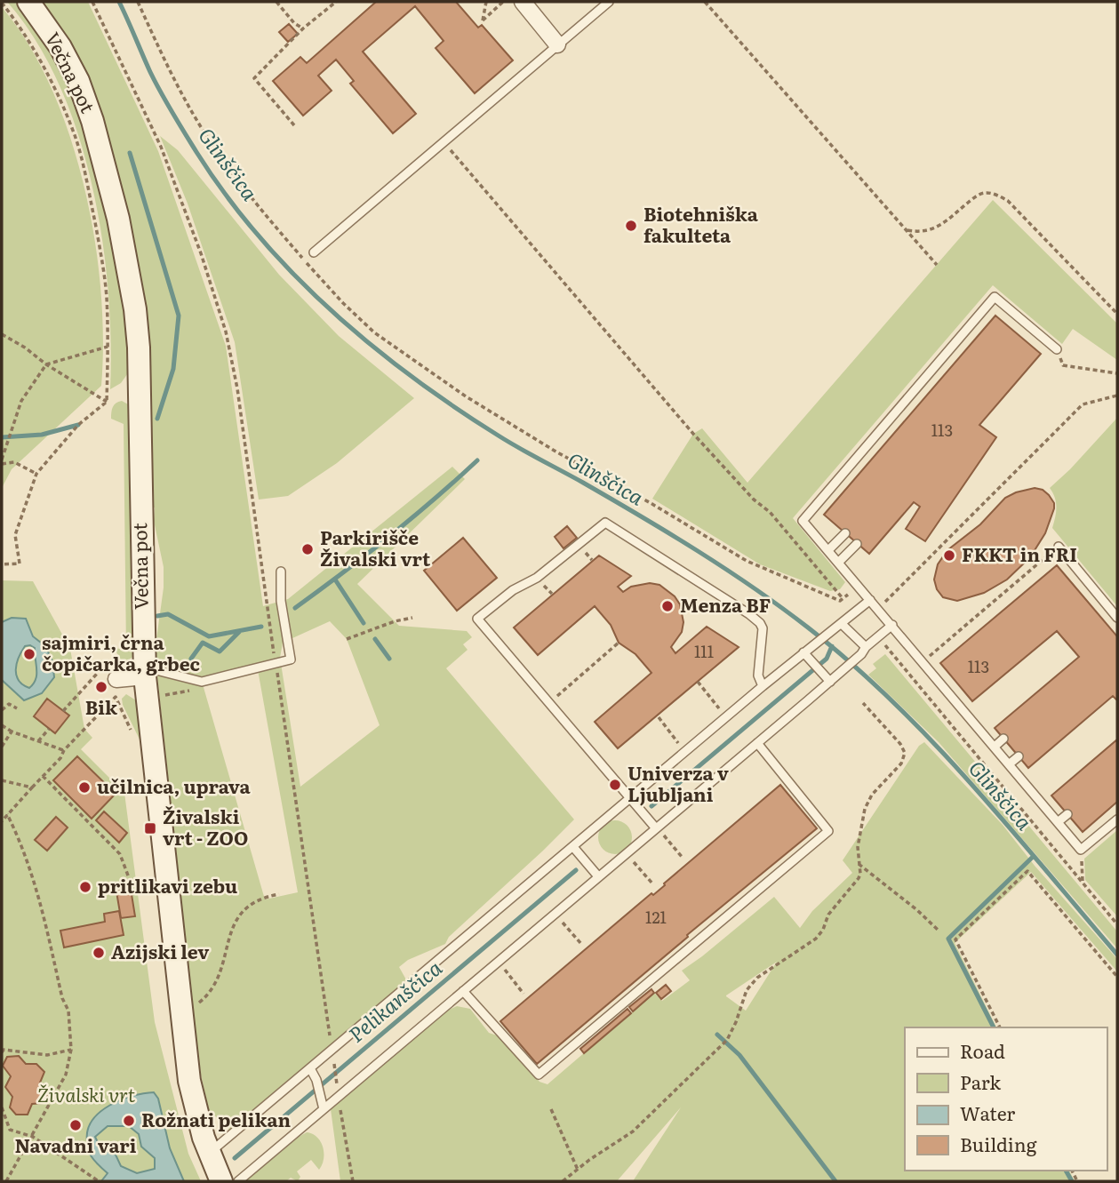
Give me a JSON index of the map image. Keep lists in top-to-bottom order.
{
  "streets": {
    "main road": ["Večna pot"]
  },
  "water": ["Glinščica", "Pelikanščica"],
  "parks": ["Živalski vrt"],
  "places": {
    "other": [
      "Biotehniška fakulteta",
      "Parkirišče Živalski vrt",
      "FKKT in FRI",
      "Menza BF",
      "sajmiri, črna čopičarka, grbec",
      "Bik",
      "Univerza v Ljubljani",
      "učilnica, uprava",
      "pritlikavi zebu",
      "Azijski lev",
      "Rožnati pelikan",
      "Navadni vari"
    ],
    "transit": ["Živalski vrt - ZOO"]
  },
  "house_numbers": [
    "113",
    "111",
    "113",
    "121"
  ],
  "legend": [
    "Road",
    "Park",
    "Water",
    "Building"
  ]
}
